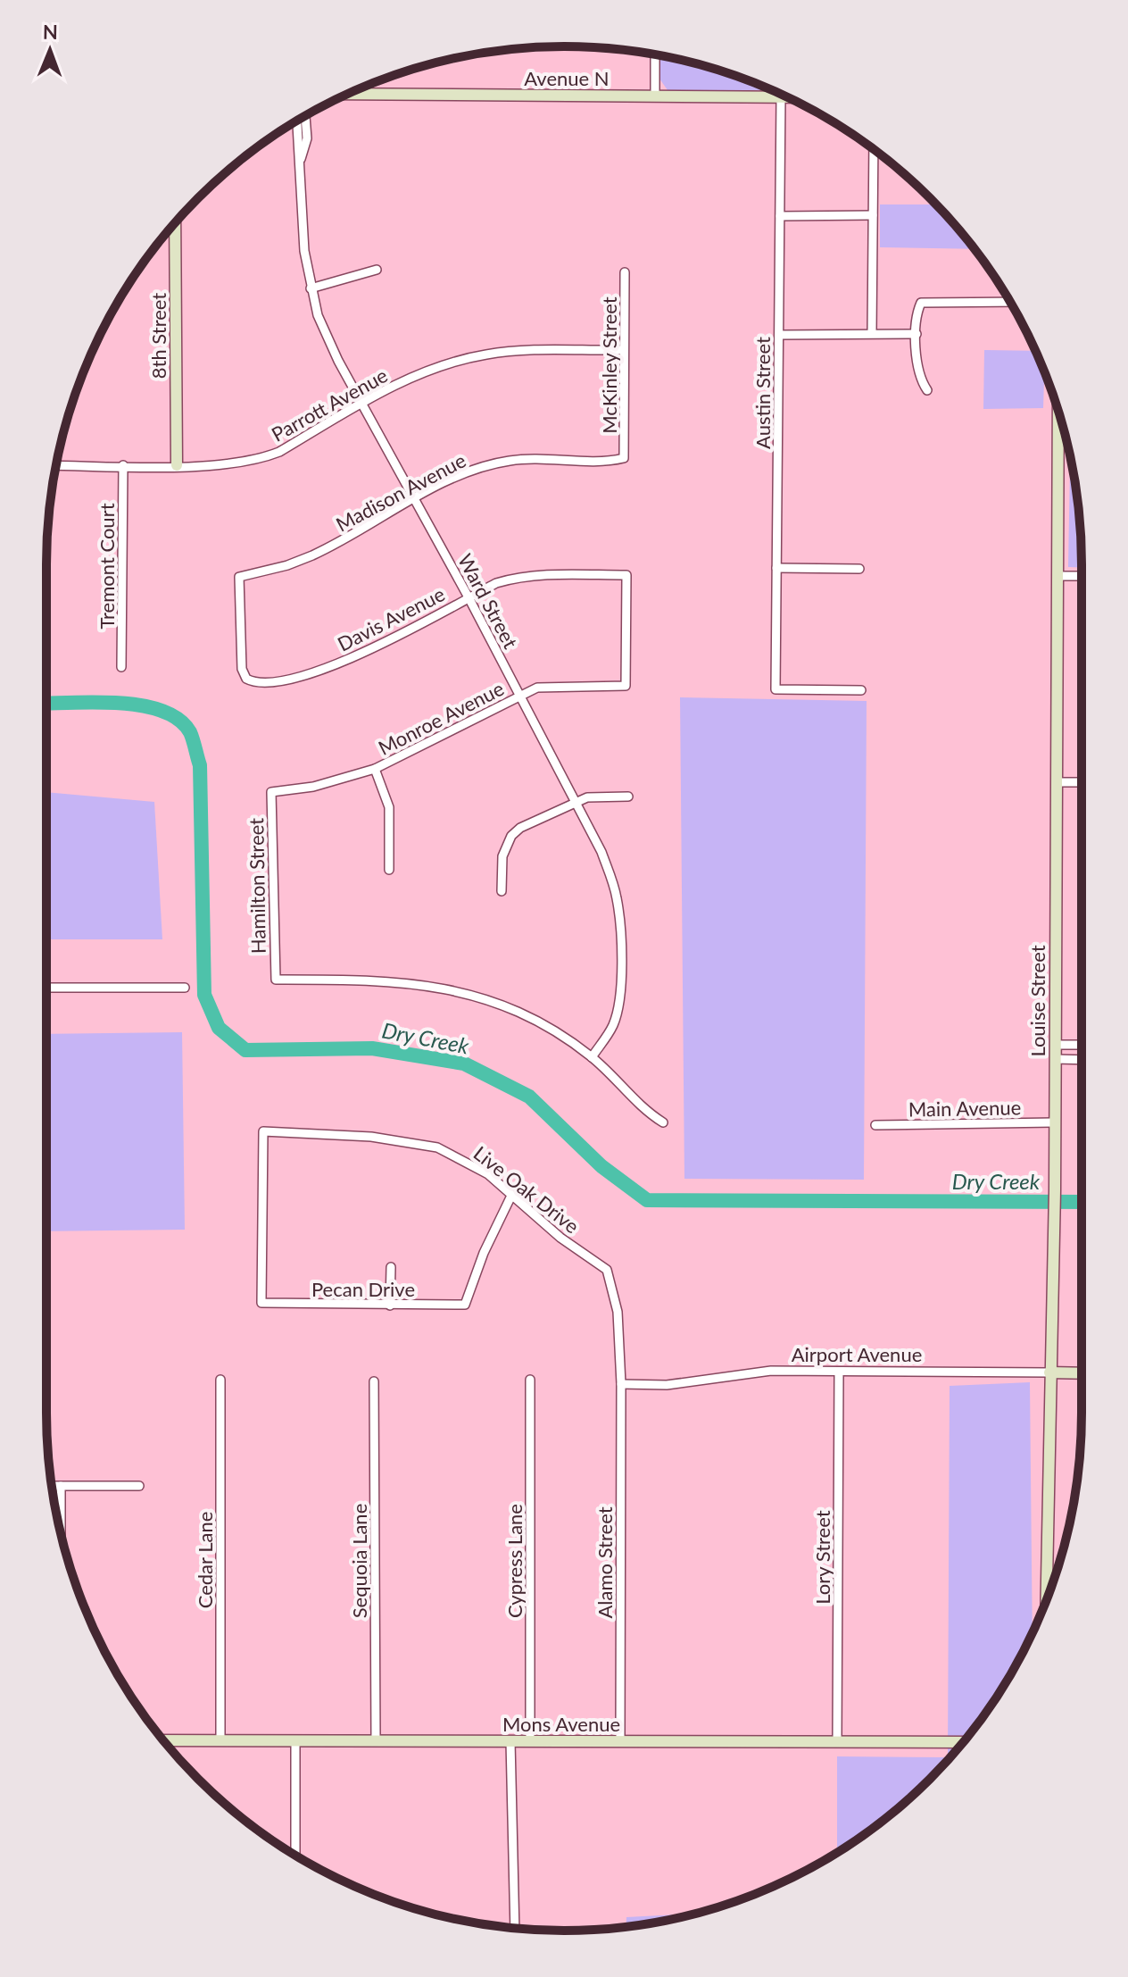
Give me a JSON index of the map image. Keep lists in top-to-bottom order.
{
  "streets": {
    "street": [
      "Avenue N",
      "8th Street",
      "McKinley Street",
      "Austin Street",
      "Parrott Avenue",
      "Madison Avenue",
      "Tremont Court",
      "Ward Street",
      "Davis Avenue",
      "Monroe Avenue",
      "Hamilton Street",
      "Louise Street",
      "Main Avenue",
      "Live Oak Drive",
      "Pecan Drive",
      "Airport Avenue",
      "Lory Street",
      "Cedar Lane",
      "Sequoia Lane",
      "Cypress Lane",
      "Alamo Street",
      "Mons Avenue"
    ]
  },
  "crossings": [
    ["Avenue N", "Austin Street"],
    ["8th Street", "Parrott Avenue"],
    ["McKinley Street", "Parrott Avenue"],
    ["McKinley Street", "Madison Avenue"],
    ["Parrott Avenue", "Tremont Court"],
    ["Parrott Avenue", "Ward Street"],
    ["Madison Avenue", "Ward Street"],
    ["Madison Avenue", "Davis Avenue"],
    ["Ward Street", "Davis Avenue"],
    ["Ward Street", "Monroe Avenue"],
    ["Ward Street", "Hamilton Street"],
    ["Davis Avenue", "Monroe Avenue"],
    ["Monroe Avenue", "Hamilton Street"],
    ["Louise Street", "Main Avenue"],
    ["Louise Street", "Airport Avenue"],
    ["Live Oak Drive", "Pecan Drive"],
    ["Live Oak Drive", "Airport Avenue"],
    ["Live Oak Drive", "Alamo Street"],
    ["Airport Avenue", "Lory Street"],
    ["Airport Avenue", "Alamo Street"],
    ["Lory Street", "Mons Avenue"],
    ["Cedar Lane", "Mons Avenue"],
    ["Sequoia Lane", "Mons Avenue"],
    ["Cypress Lane", "Mons Avenue"],
    ["Alamo Street", "Mons Avenue"]
  ],
  "water": ["Dry Creek"],
  "north": "top"
}
